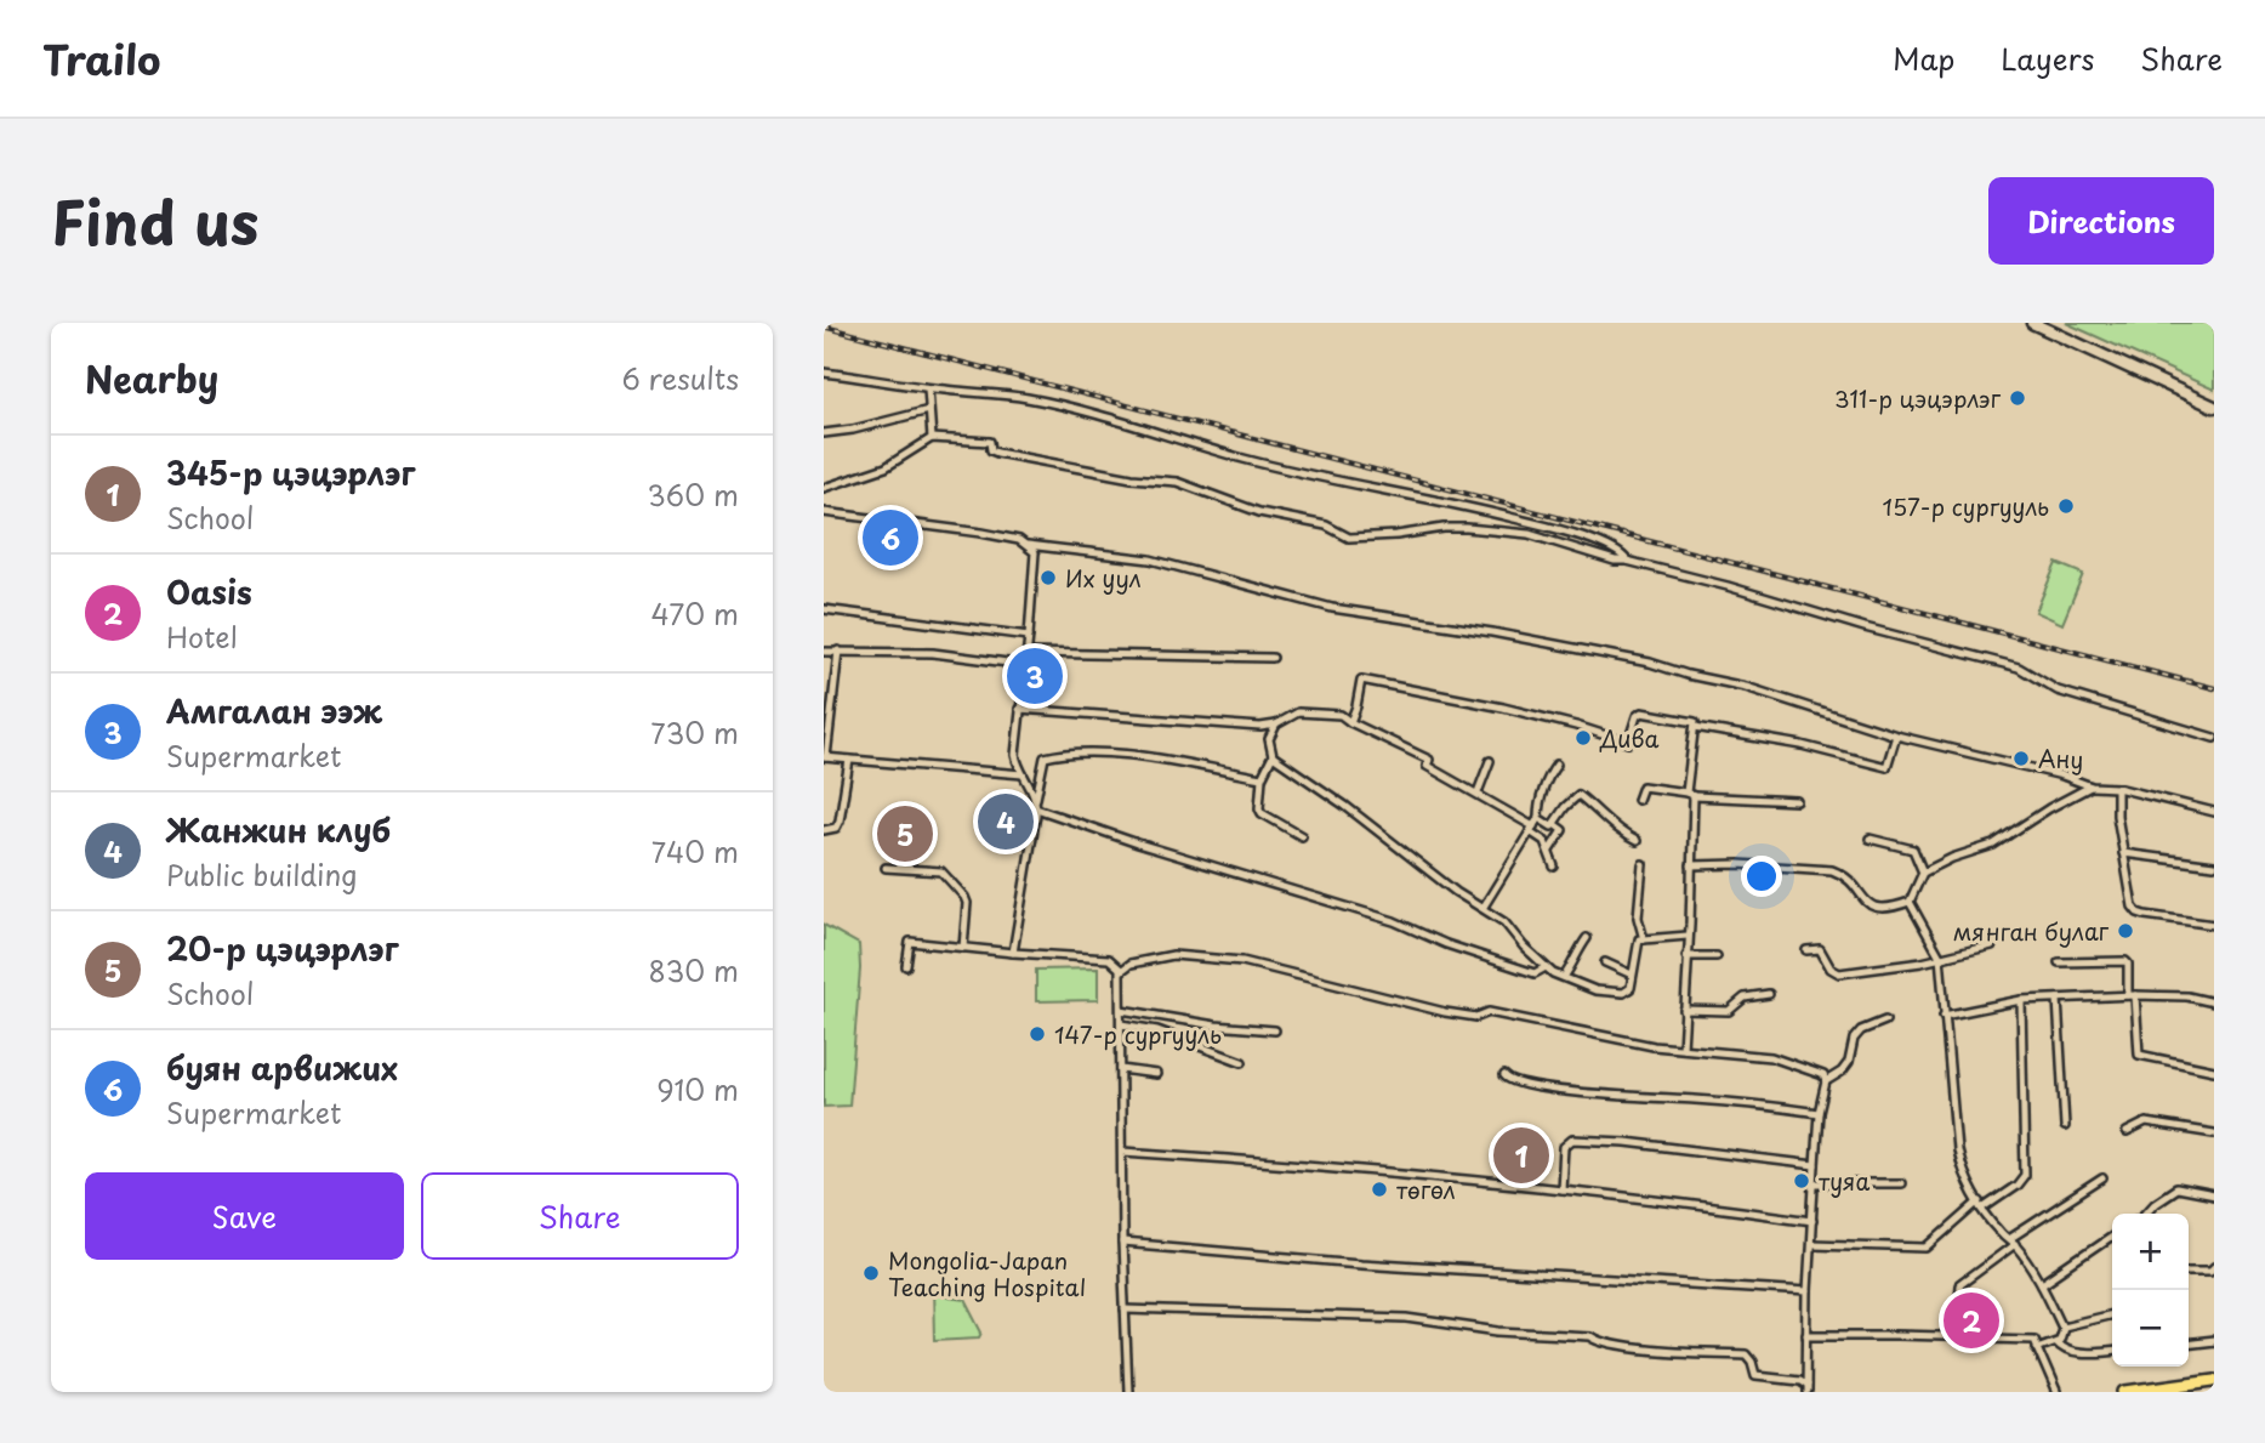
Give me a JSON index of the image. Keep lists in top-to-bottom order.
{
  "places": [
    "311-р цэцэрлэг",
    "157-р сургууль",
    "Их уул",
    "Дива",
    "Ану",
    "мянган булаг",
    "147-р сургууль",
    "туяа",
    "төгөл",
    "Mongolia-Japan Teaching Hospital"
  ],
  "page": {
    "header": "Trailo",
    "nav": ["Map", "Layers", "Share"],
    "title": "Find us",
    "buttons": [
      "Directions",
      ["Save", "Share"]
    ],
    "heading": ["Nearby", "6 results"],
    "list": [
      {
        "mark": "1",
        "name": "345-р цэцэрлэг",
        "note": "School",
        "value": "360 m"
      },
      {
        "mark": "2",
        "name": "Oasis",
        "note": "Hotel",
        "value": "470 m"
      },
      {
        "mark": "3",
        "name": "Амгалан ээж",
        "note": "Supermarket",
        "value": "730 m"
      },
      {
        "mark": "4",
        "name": "Жанжин клуб",
        "note": "Public building",
        "value": "740 m"
      },
      {
        "mark": "5",
        "name": "20-р цэцэрлэг",
        "note": "School",
        "value": "830 m"
      },
      {
        "mark": "6",
        "name": "буян арвижих",
        "note": "Supermarket",
        "value": "910 m"
      }
    ],
    "pins": [
      "6",
      "3",
      "4",
      "5",
      "1",
      "2"
    ],
    "map_buttons": ["+", "−"]
  }
}
